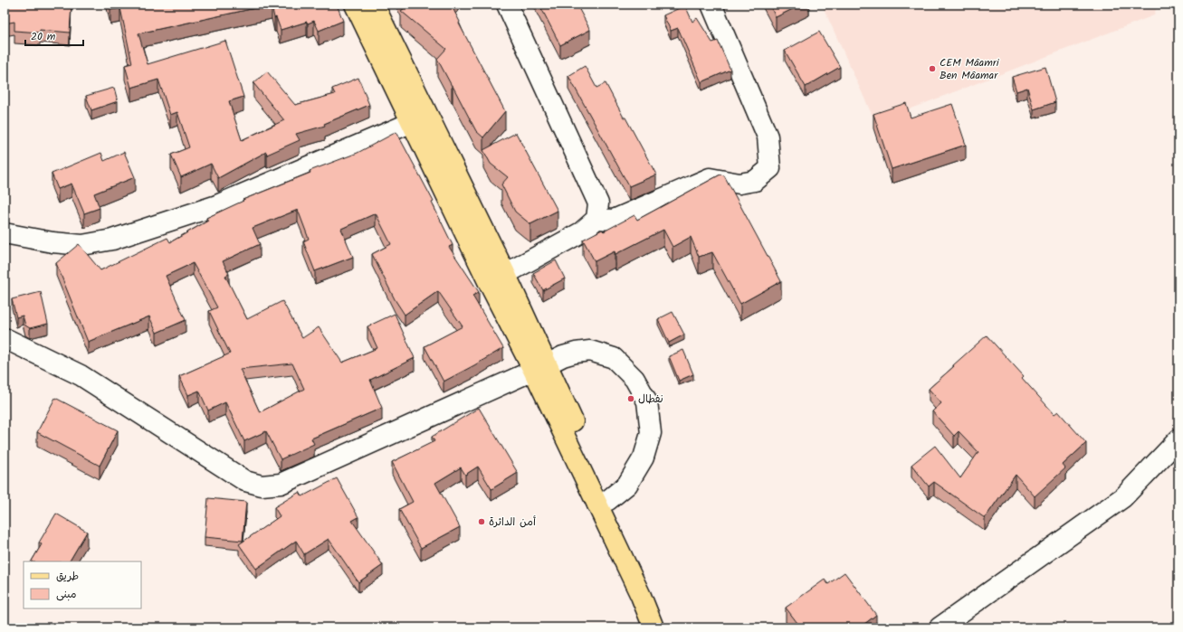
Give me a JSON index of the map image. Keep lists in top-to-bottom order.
{
  "places": ["CEM Mâamri Ben Mâamar", "نفطال", "أمن الدائرة"],
  "legend": ["طريق", "مبنى"],
  "scale_bar": "20 m"
}
